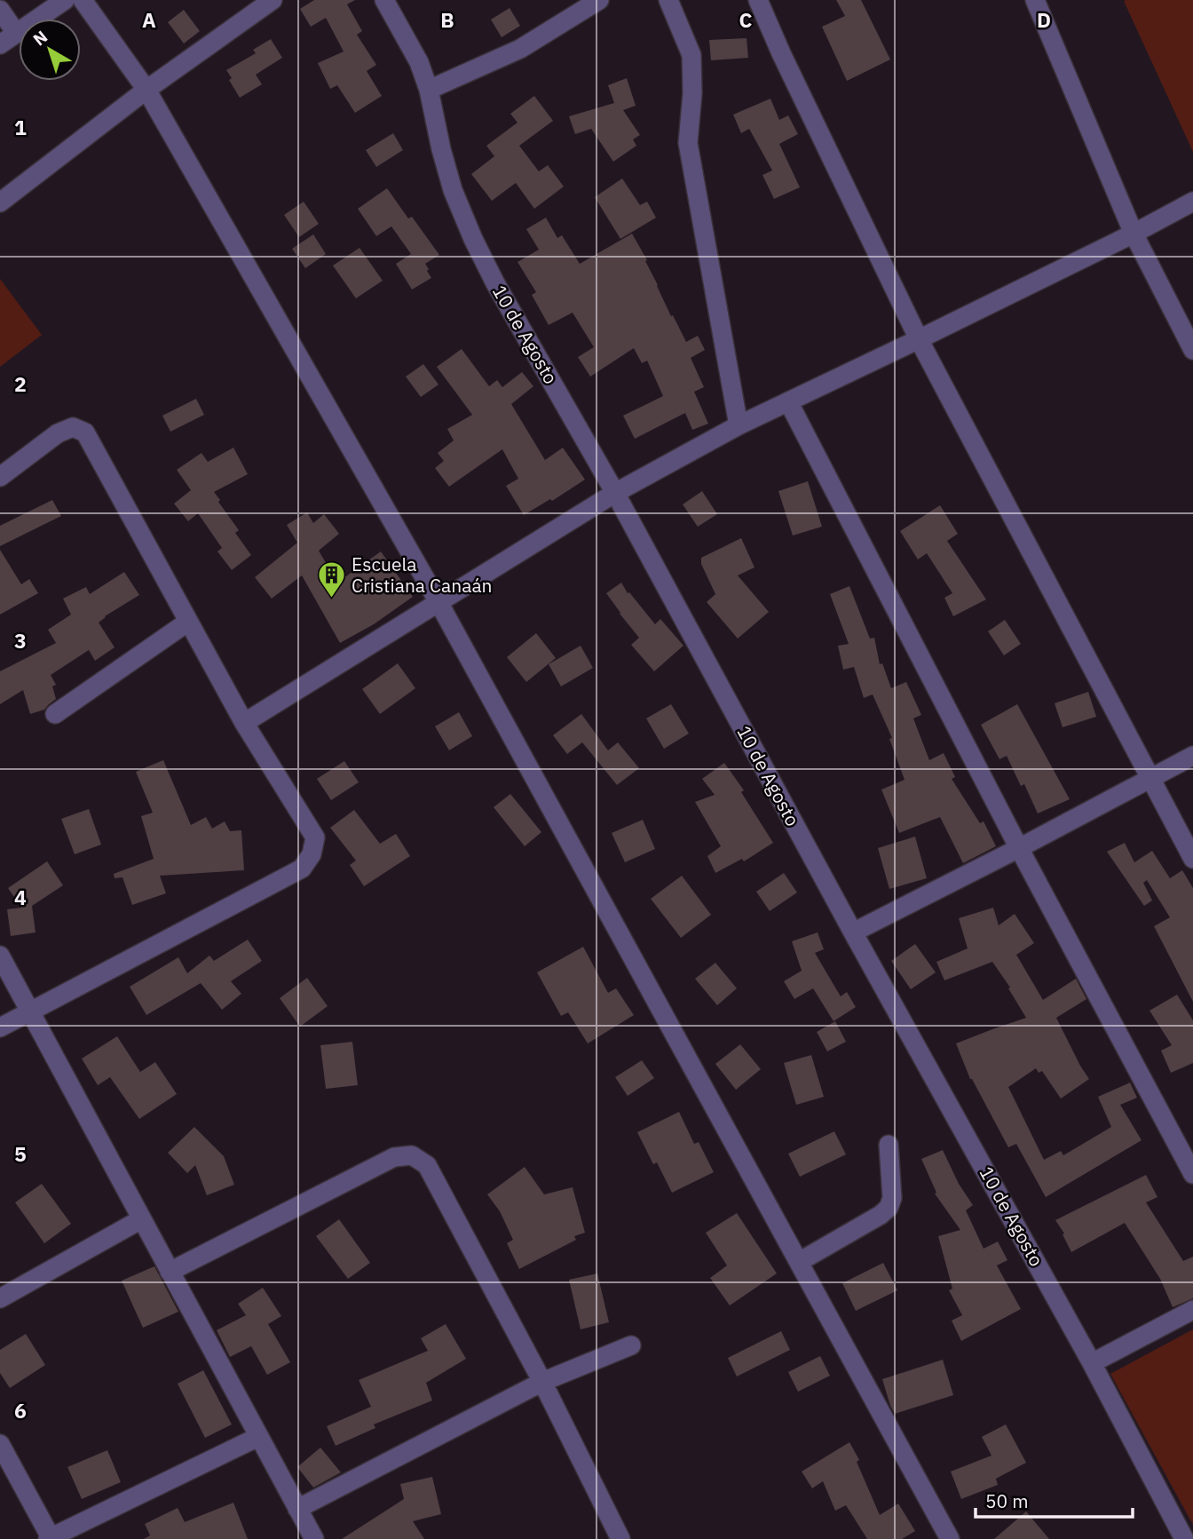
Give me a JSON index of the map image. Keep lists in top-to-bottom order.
{
  "streets": {
    "street": ["10 de Agosto"]
  },
  "places": {
    "building": ["Escuela Cristiana Canaán"]
  },
  "scale_bar": "50 m",
  "north": "top left",
  "grid": {
    "columns": [
      "A",
      "B",
      "C",
      "D"
    ],
    "rows": [
      "1",
      "2",
      "3",
      "4",
      "5",
      "6"
    ]
  }
}
